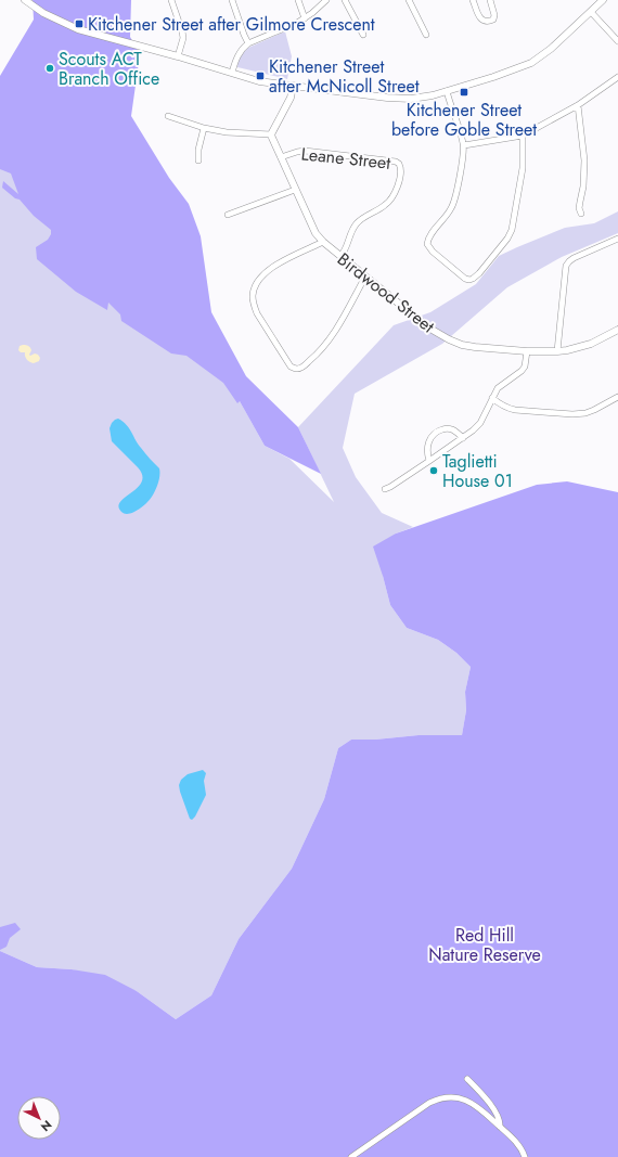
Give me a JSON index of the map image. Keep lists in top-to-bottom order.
{
  "streets": {
    "street": ["Leane Street", "Birdwood Street"]
  },
  "crossings": [
    ["Leane Street", "Birdwood Street"]
  ],
  "parks": ["Red Hill Nature Reserve"],
  "places": {
    "transit": ["Kitchener Street after Gilmore Crescent", "Kitchener Street after McNicoll Street", "Kitchener Street before Goble Street"],
    "other": ["Scouts ACT Branch Office", "Taglietti House 01"]
  },
  "north": "bottom right"
}
